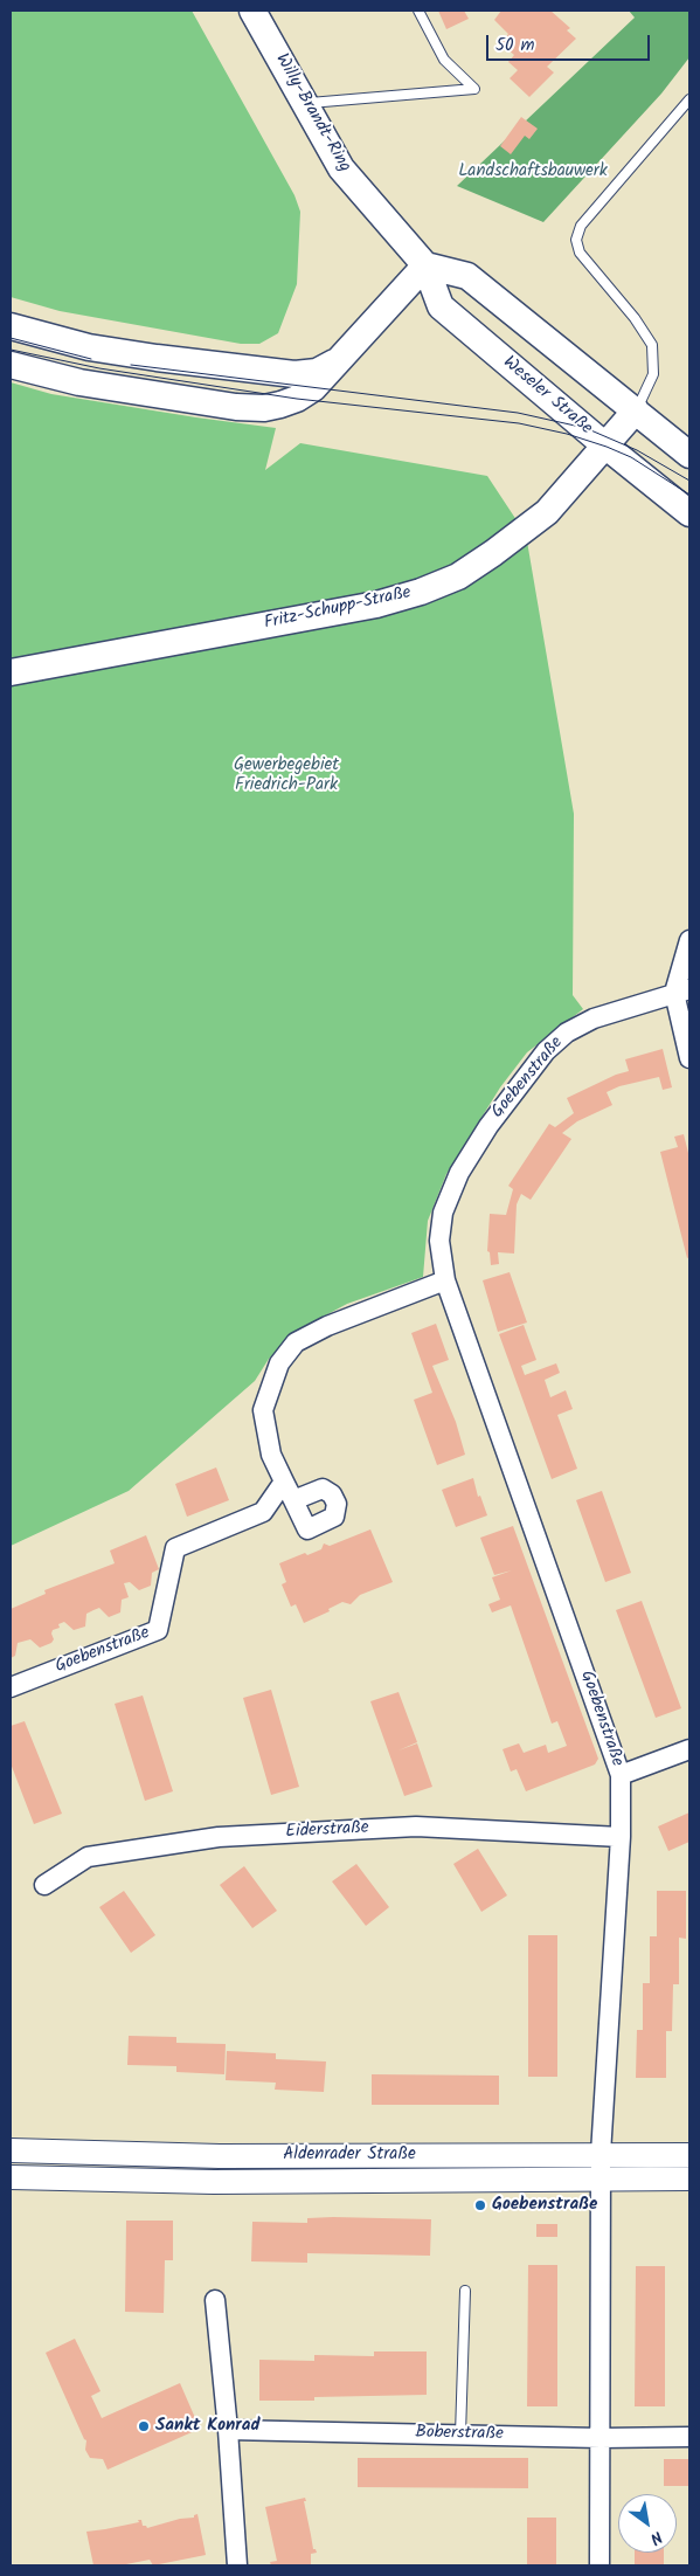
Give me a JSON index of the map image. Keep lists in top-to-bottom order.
{
  "streets": {
    "main road": ["Willy-Brandt-Ring", "Weseler Straße", "Fritz-Schupp-Straße"],
    "street": [
      "Goebenstraße",
      "Eiderstraße",
      "Aldenrader Straße",
      "Boberstraße"
    ]
  },
  "crossings": [
    ["Willy-Brandt-Ring", "Weseler Straße"],
    ["Weseler Straße", "Fritz-Schupp-Straße"],
    ["Goebenstraße", "Eiderstraße"],
    ["Goebenstraße", "Aldenrader Straße"],
    ["Goebenstraße", "Boberstraße"]
  ],
  "parks": ["Landschaftsbauwerk", "Gewerbegebiet Friedrich-Park"],
  "places": ["Goebenstraße", "Sankt Konrad"],
  "scale_bar": "50 m",
  "north": "bottom right"
}
